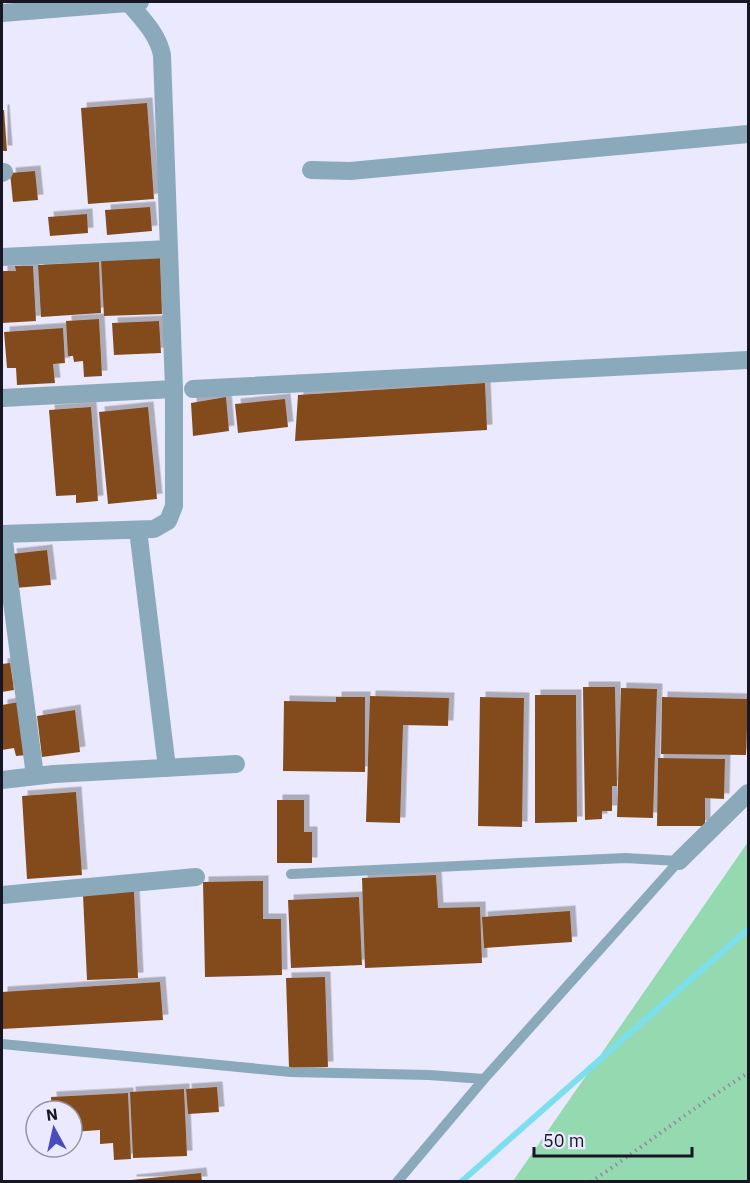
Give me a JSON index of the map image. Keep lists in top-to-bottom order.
{
  "scale_bar": "50 m",
  "north": "top"
}
